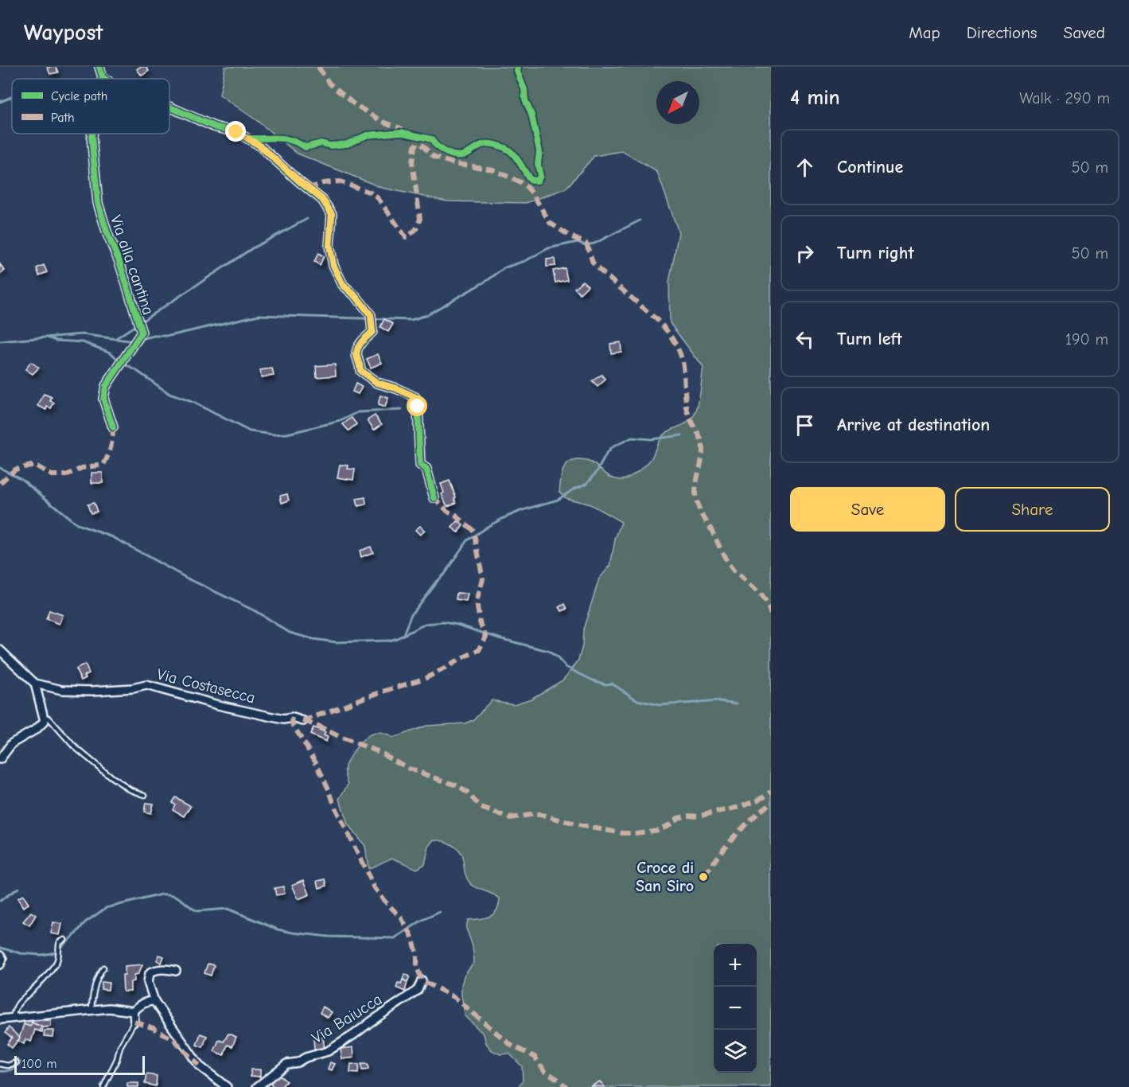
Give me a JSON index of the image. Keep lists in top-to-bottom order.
{
  "streets": {
    "street": ["Via alla cantina", "Via Costasecca", "Via Baiucca"]
  },
  "places": ["Croce di San Siro"],
  "legend": ["Cycle path", "Path"],
  "scale_bar": "100 m",
  "north": "bottom left",
  "page": {
    "header": "Waypost",
    "nav": ["Map", "Directions", "Saved"],
    "heading": ["4 min", "Walk · 290 m"],
    "list": [
      ["Continue", "50 m"],
      ["Turn right", "50 m"],
      ["Turn left", "190 m"],
      "Arrive at destination"
    ],
    "buttons": ["Save", "Share"],
    "map_buttons": ["+", "−"],
    "scale": "100 m"
  }
}
